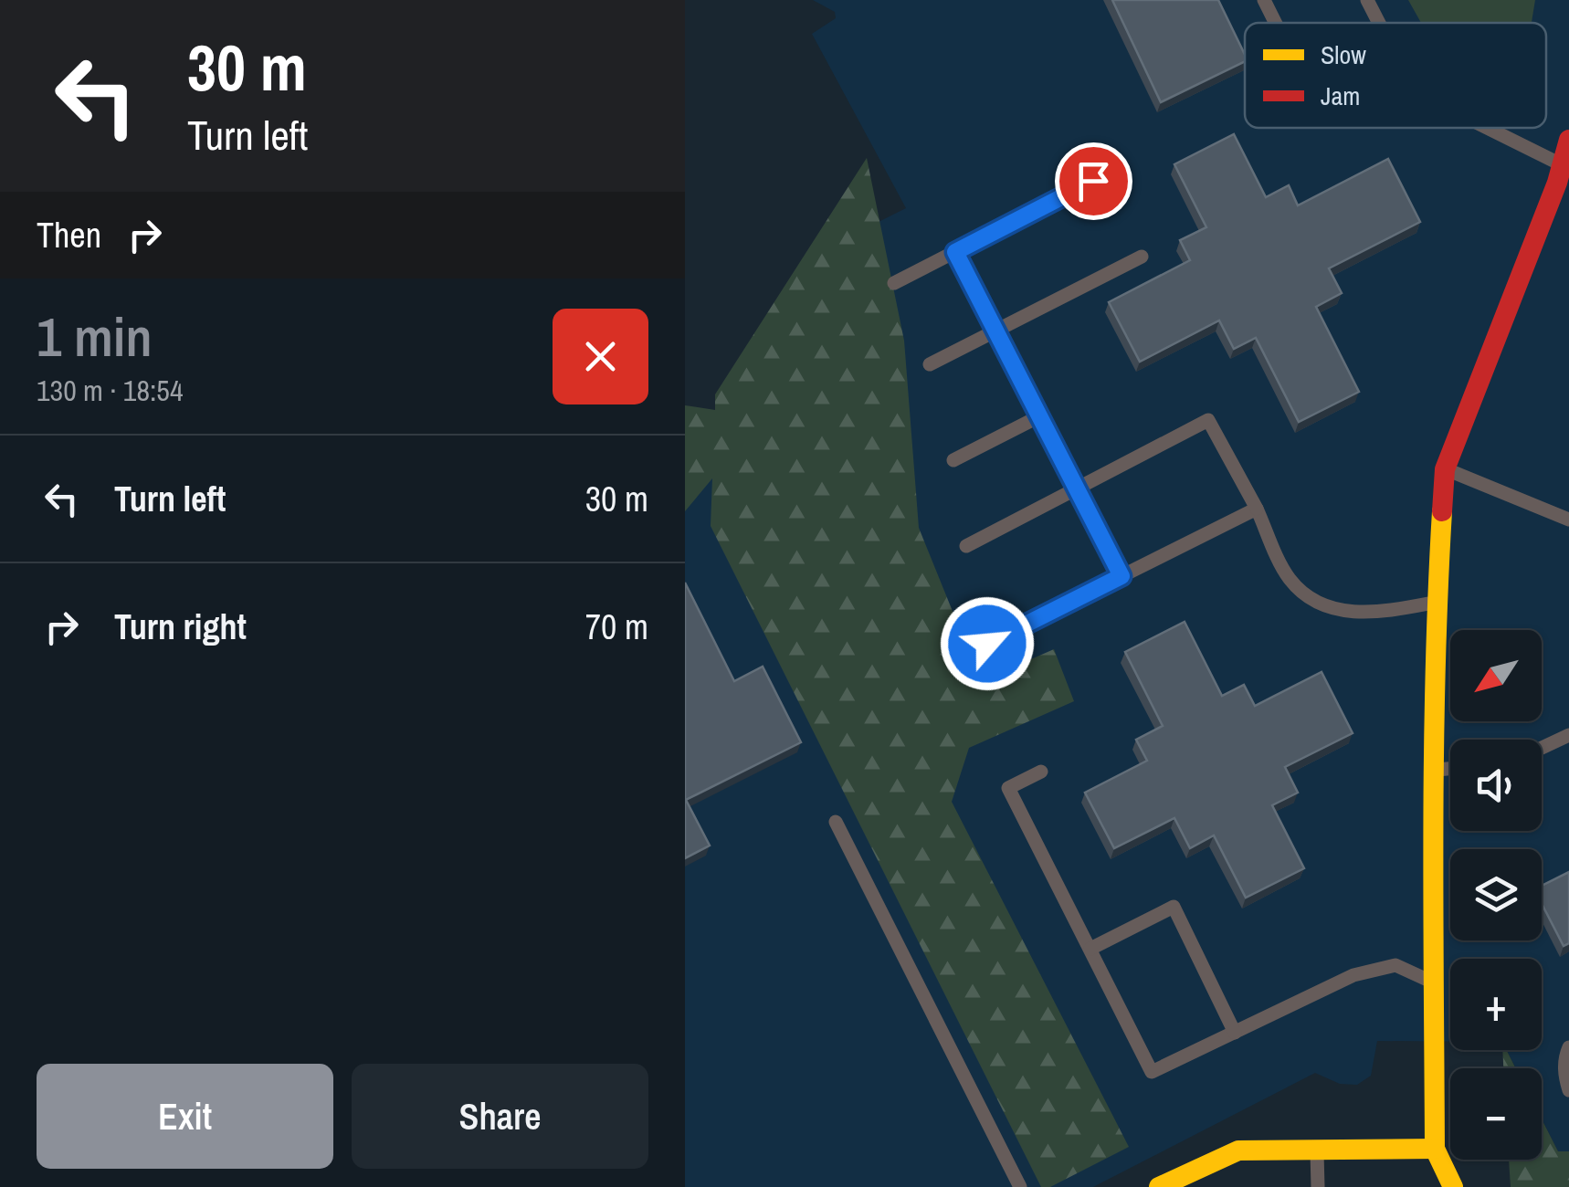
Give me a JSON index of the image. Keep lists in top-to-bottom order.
{
  "legend": ["Slow", "Jam"],
  "north": "bottom left",
  "page": {
    "turn": ["30 m", "Turn left"],
    "then": "Then",
    "heading": ["1 min", "130 m · 18:54"],
    "list": [
      {
        "name": "Turn left",
        "value": "30 m"
      },
      {
        "name": "Turn right",
        "value": "70 m"
      }
    ],
    "map_buttons": ["+", "−"],
    "buttons": ["Exit", "Share"]
  }
}
